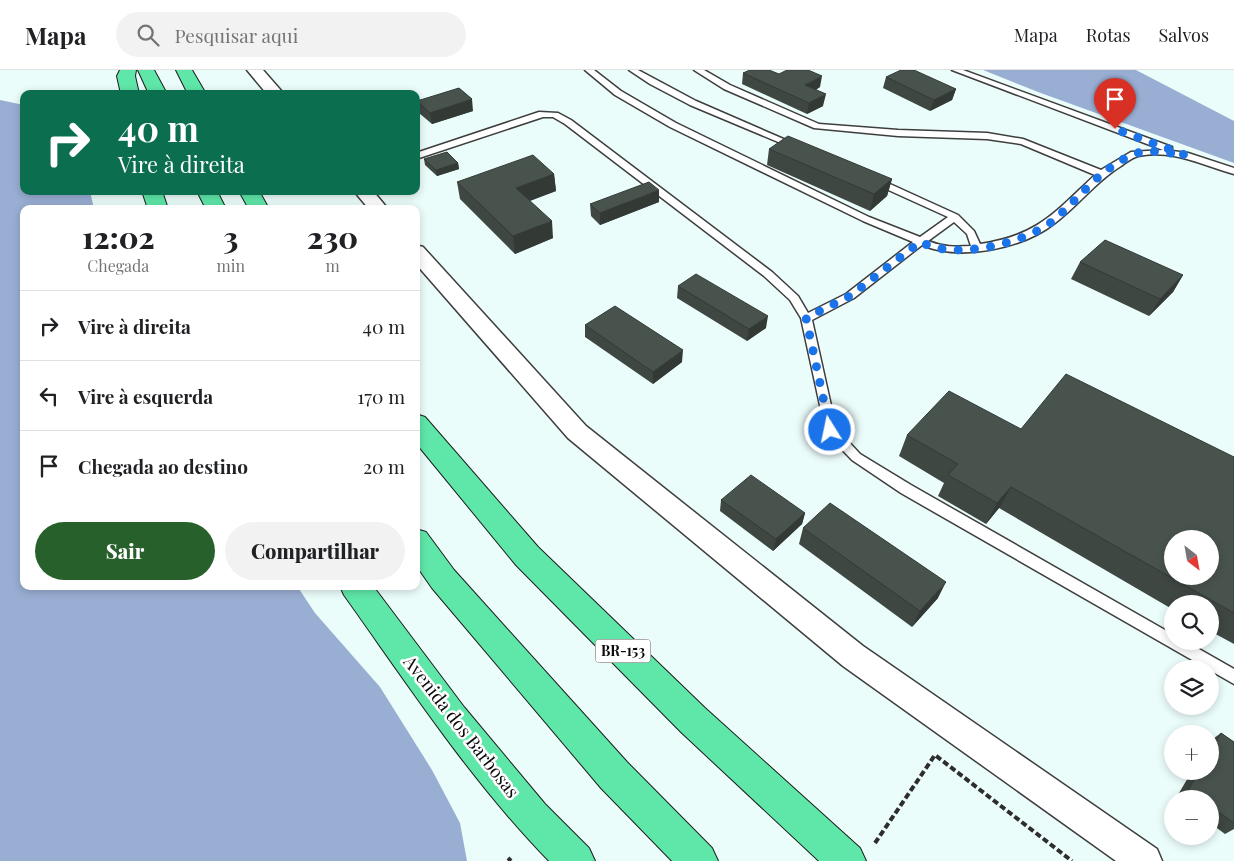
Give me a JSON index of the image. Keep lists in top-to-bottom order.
{
  "streets": {
    "highway": ["BR-153", "Avenida dos Barbosas"]
  },
  "north": "bottom right",
  "page": {
    "header": "Mapa",
    "search": "Pesquisar aqui",
    "nav": ["Mapa", "Rotas", "Salvos"],
    "turn": ["40 m", "Vire à direita"],
    "eta": [
      "12:02",
      "Chegada",
      "3",
      "min",
      "230",
      "m"
    ],
    "list": [
      {
        "name": "Vire à direita",
        "value": "40 m"
      },
      {
        "name": "Vire à esquerda",
        "value": "170 m"
      },
      {
        "name": "Chegada ao destino",
        "value": "20 m"
      }
    ],
    "buttons": ["Sair", "Compartilhar"],
    "map_buttons": ["+", "−"]
  }
}
